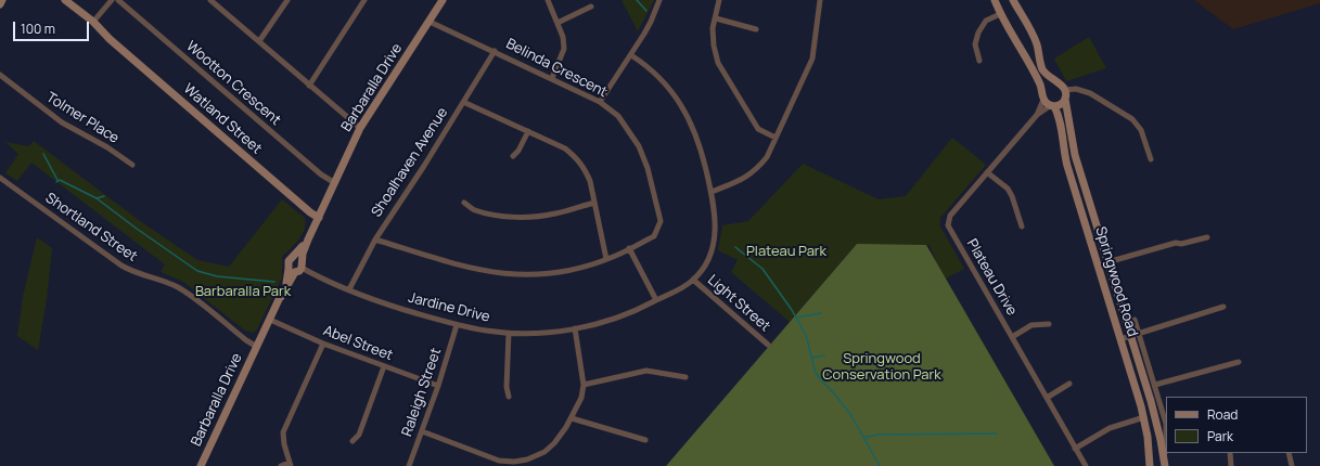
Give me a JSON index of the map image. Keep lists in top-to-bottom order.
{
  "streets": {
    "main road": ["Barbaralla Drive", "Watland Street", "Springwood Road"],
    "street": [
      "Belinda Crescent",
      "Wootton Crescent",
      "Tolmer Place",
      "Shoalhaven Avenue",
      "Shortland Street",
      "Plateau Drive",
      "Light Street",
      "Jardine Drive",
      "Abel Street",
      "Raleigh Street"
    ]
  },
  "crossings": [
    ["Belinda Crescent", "Barbaralla Drive"],
    ["Belinda Crescent", "Shoalhaven Avenue"],
    ["Wootton Crescent", "Barbaralla Drive"],
    ["Barbaralla Drive", "Watland Street"],
    ["Barbaralla Drive", "Shortland Street"],
    ["Barbaralla Drive", "Jardine Drive"],
    ["Barbaralla Drive", "Abel Street"],
    ["Shoalhaven Avenue", "Jardine Drive"],
    ["Plateau Drive", "Springwood Road"],
    ["Light Street", "Jardine Drive"],
    ["Jardine Drive", "Raleigh Street"],
    ["Abel Street", "Raleigh Street"]
  ],
  "parks": ["Plateau Park", "Barbaralla Park", "Springwood Conservation Park"],
  "legend": ["Road", "Park"],
  "scale_bar": "100 m"
}
